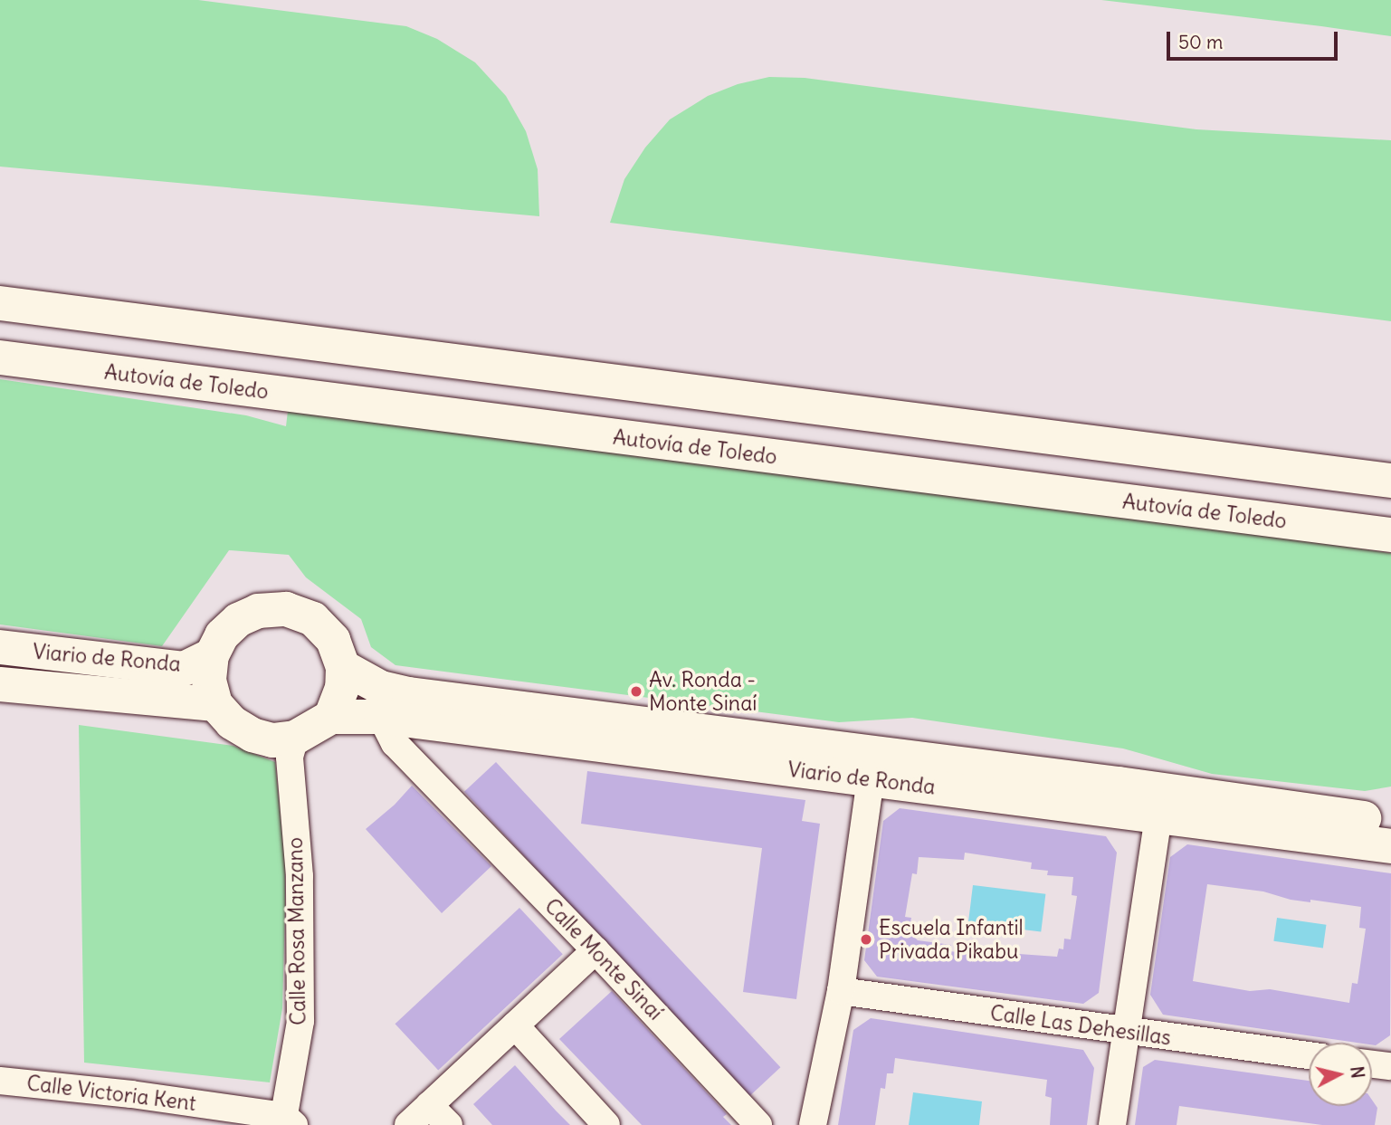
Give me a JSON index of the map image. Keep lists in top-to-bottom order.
{
  "streets": {
    "main road": ["Autovía de Toledo", "Viario de Ronda"],
    "street": [
      "Calle Rosa Manzano",
      "Calle Monte Sinaí",
      "Calle Las Dehesillas",
      "Calle Victoria Kent"
    ]
  },
  "crossings": [
    ["Viario de Ronda", "Calle Rosa Manzano"],
    ["Viario de Ronda", "Calle Monte Sinaí"],
    ["Calle Rosa Manzano", "Calle Victoria Kent"]
  ],
  "places": ["Av. Ronda - Monte Sinaí", "Escuela Infantil Privada Pikabu"],
  "scale_bar": "50 m",
  "north": "right"
}
